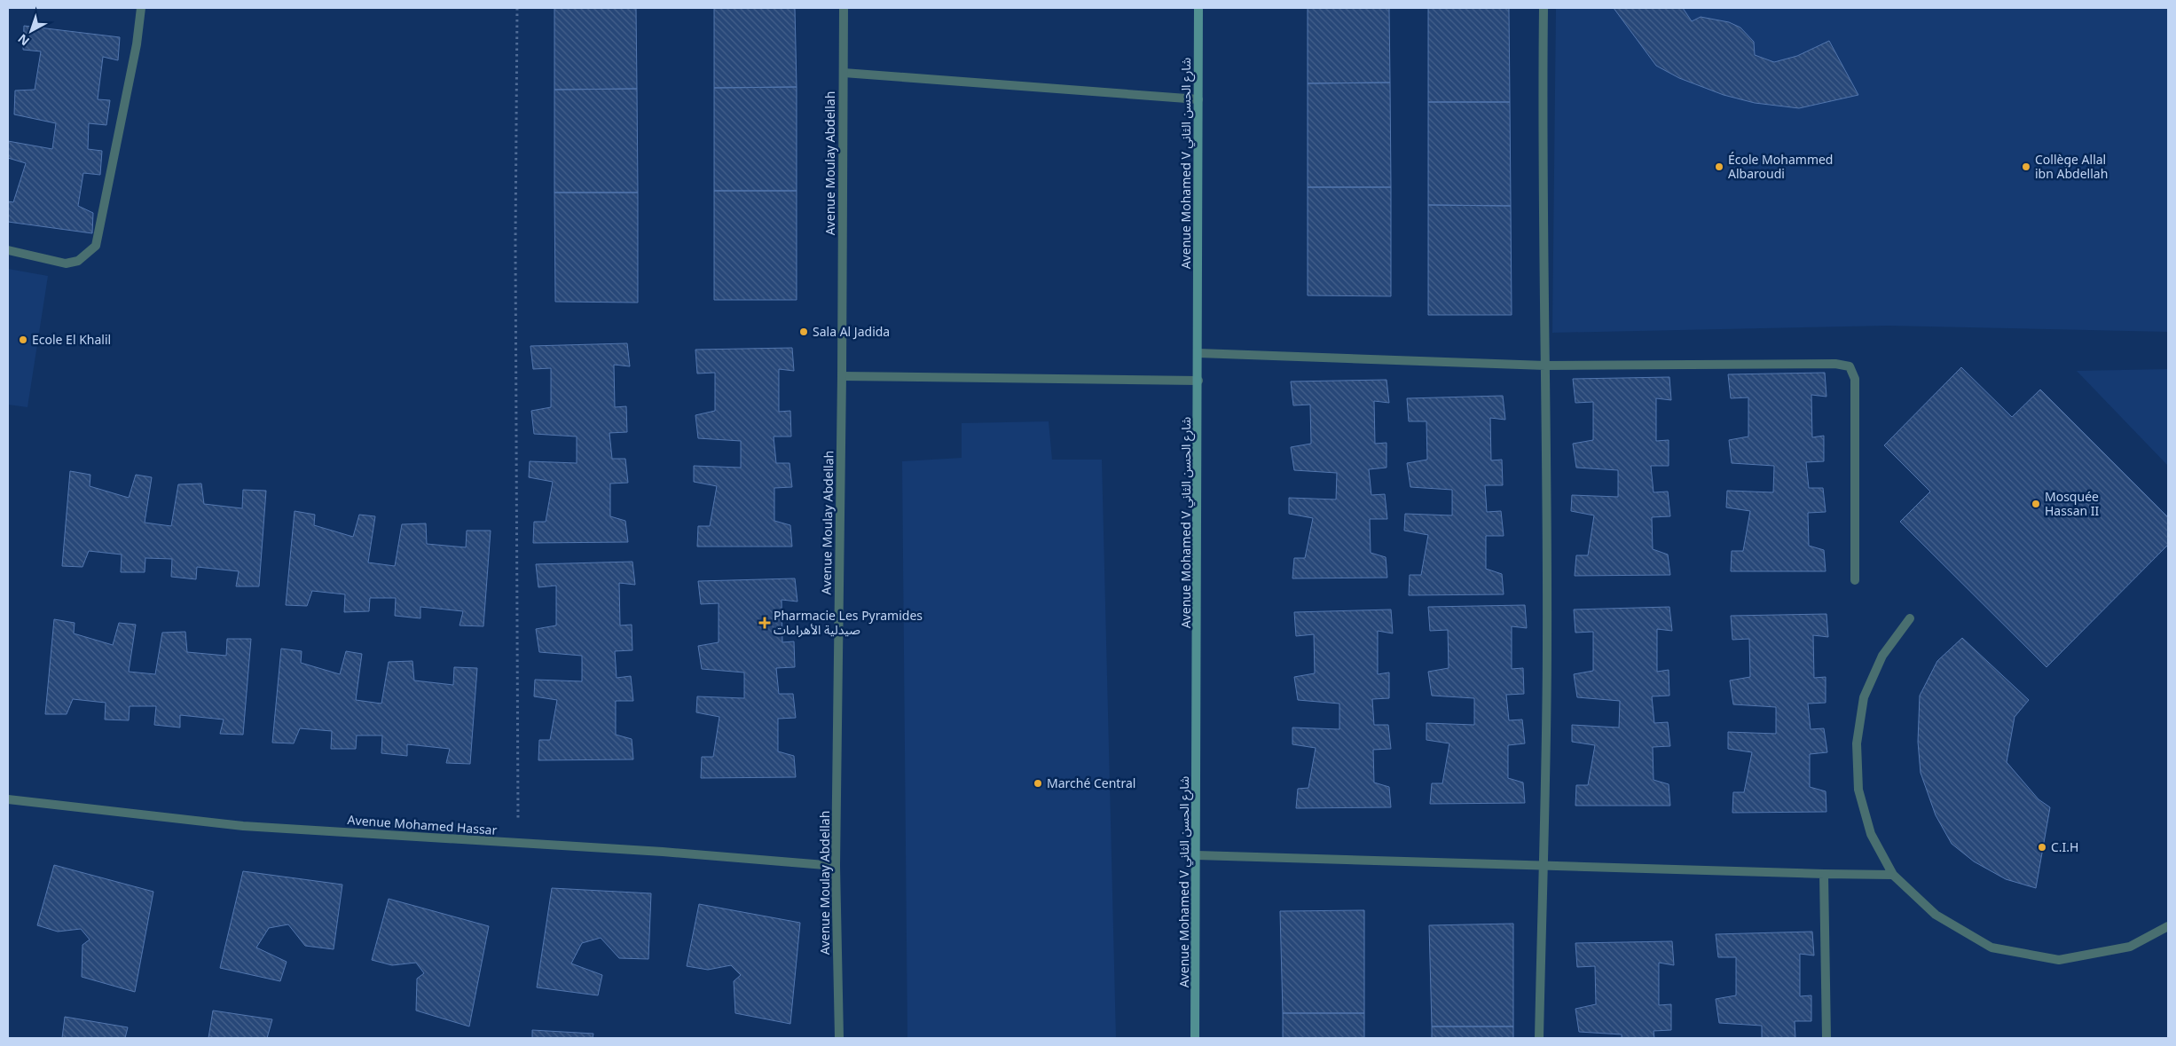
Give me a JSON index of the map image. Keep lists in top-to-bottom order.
{
  "streets": {
    "street": ["Avenue Moulay Abdellah", "Avenue Mohamed V شارع الحسن الثاني", "Avenue Mohamed Hassar"]
  },
  "crossings": [
    ["Avenue Moulay Abdellah", "Avenue Mohamed Hassar"]
  ],
  "places": {
    "other": [
      "École Mohammed Albaroudi",
      "Collège Allal ibn Abdellah",
      "Sala Al Jadida",
      "Ecole El Khalil",
      "Mosquée Hassan II",
      "Marché Central",
      "C.I.H"
    ],
    "health": ["Pharmacie Les Pyramides صيدلية الأهرامات"]
  },
  "north": "bottom left"
}
